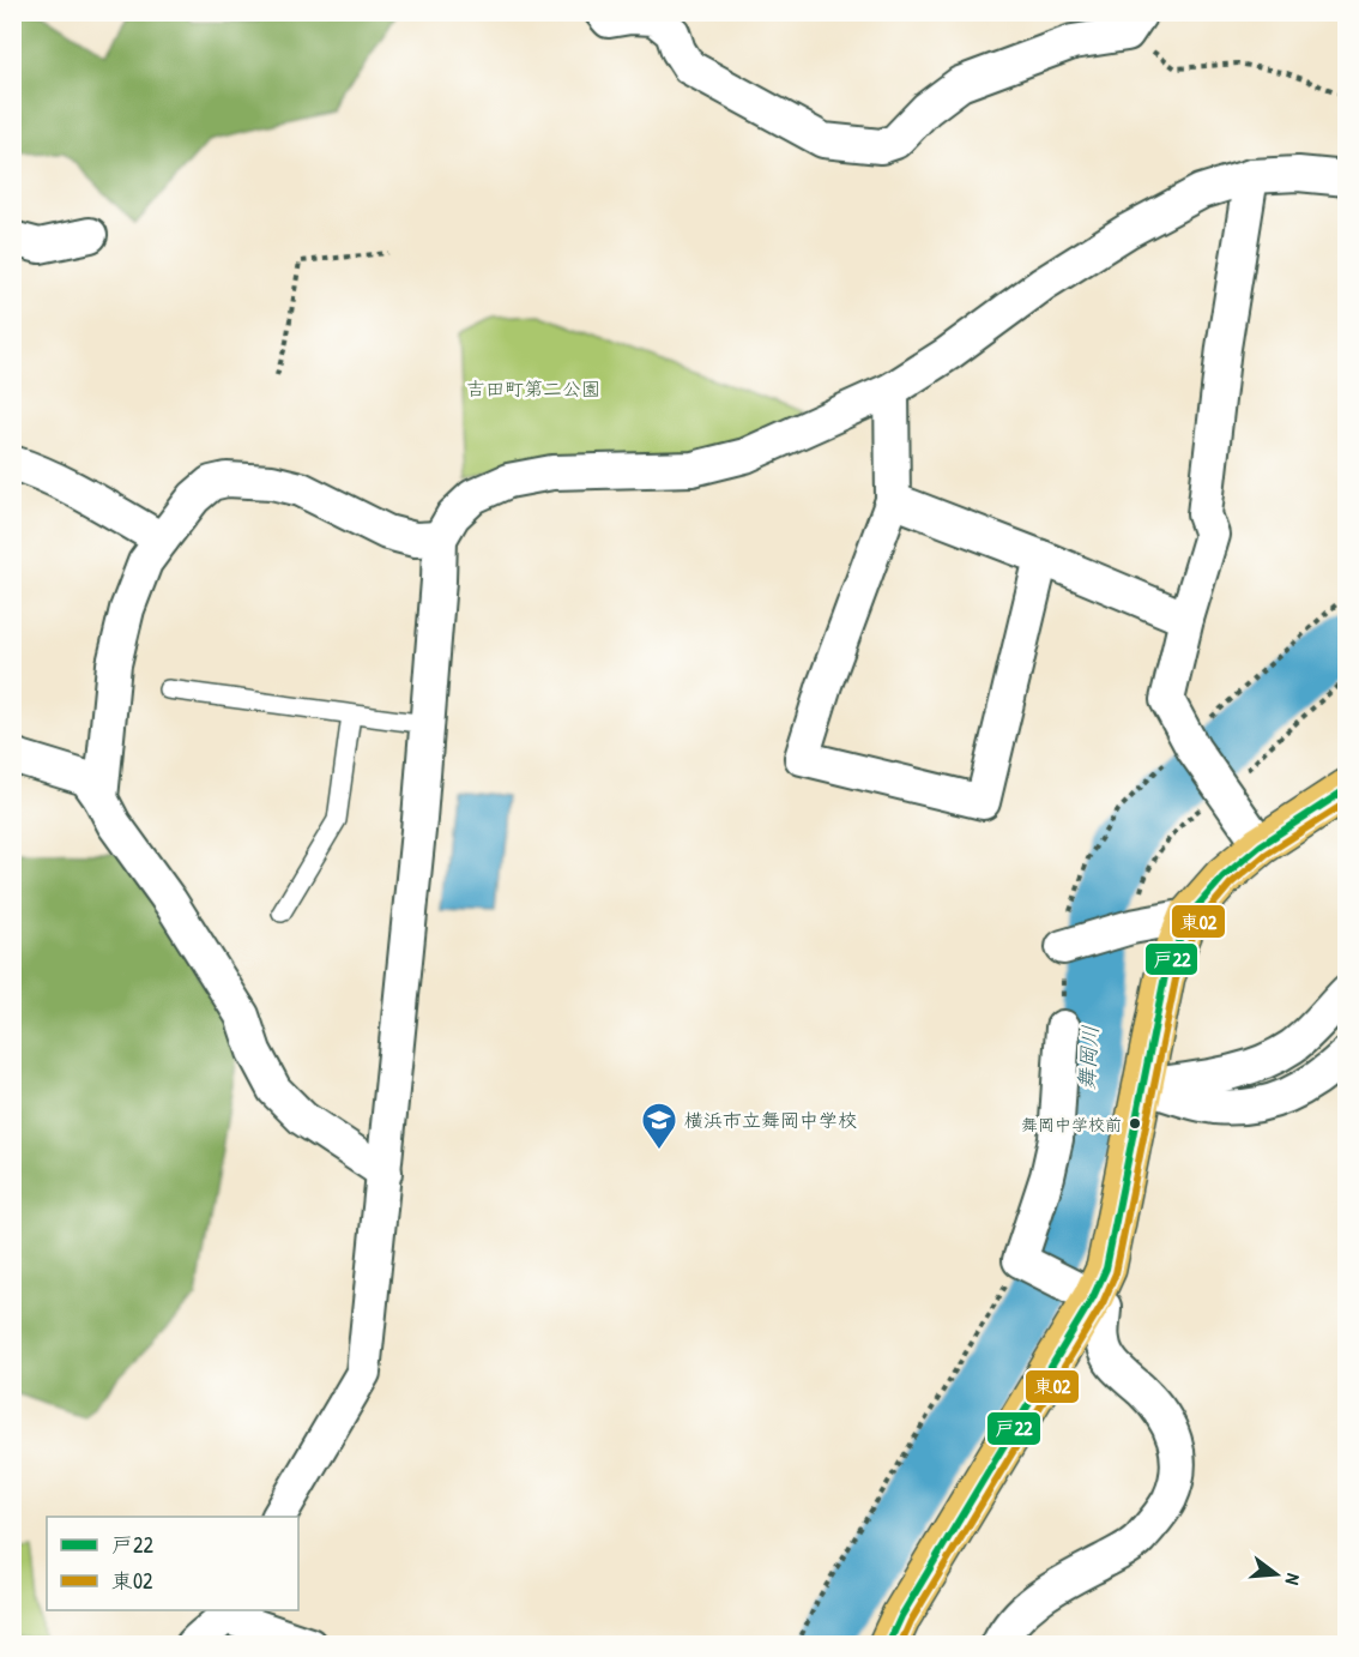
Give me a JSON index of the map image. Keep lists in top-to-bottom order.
{
  "water": ["舞岡川"],
  "parks": ["吉田町第二公園"],
  "places": {
    "other": ["舞岡中学校前"],
    "school or university": ["横浜市立舞岡中学校"]
  },
  "lines": ["transit line 戸22", "transit line 東02"],
  "legend": ["戸22", "東02"],
  "north": "right"
}
